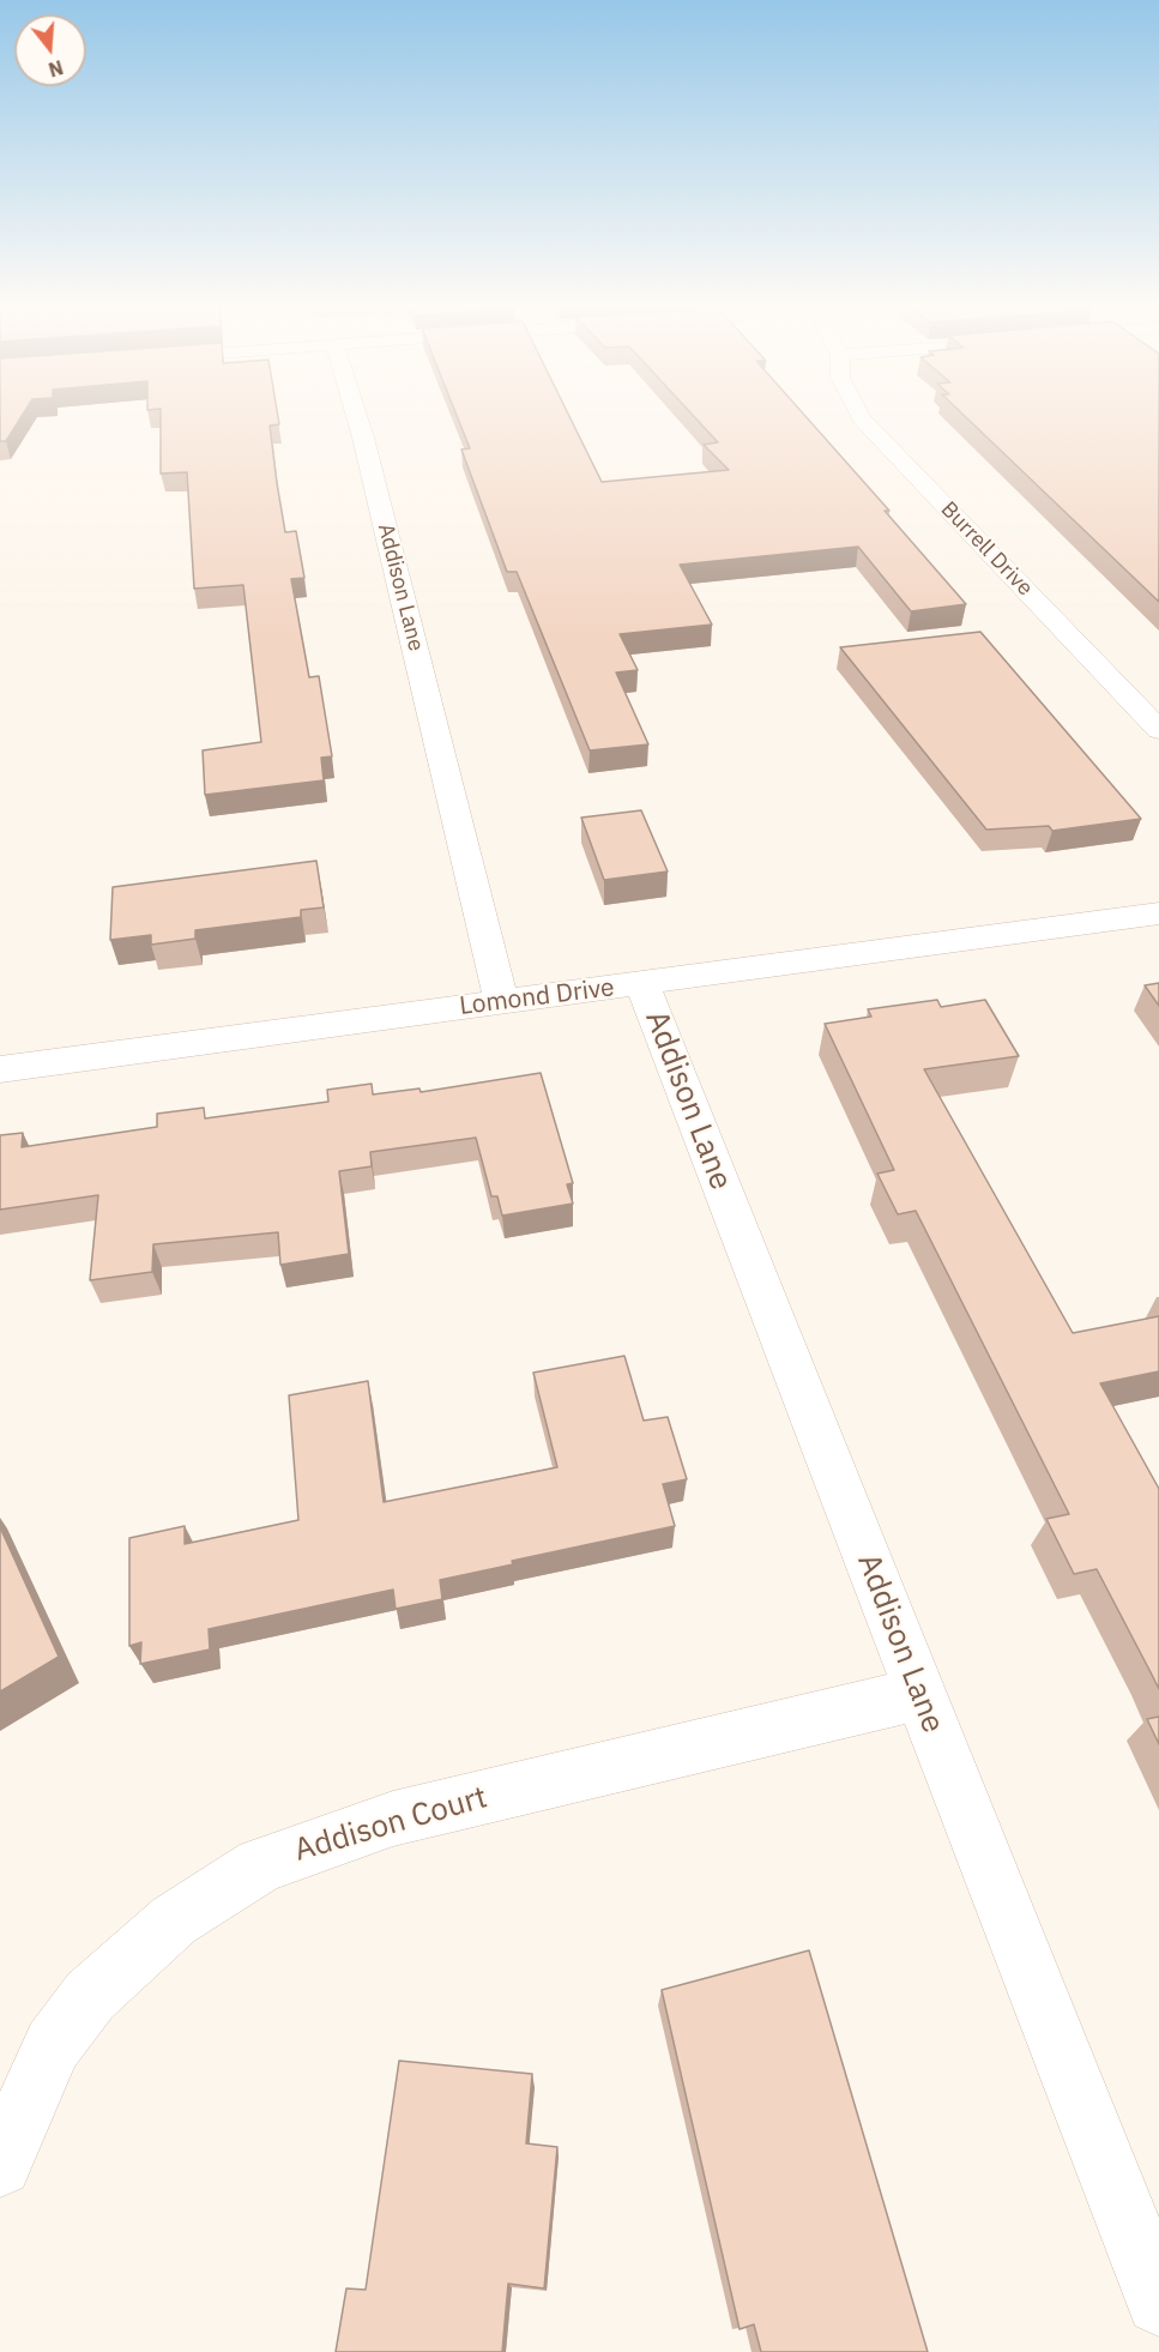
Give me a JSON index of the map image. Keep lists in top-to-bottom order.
{
  "streets": {
    "street": [
      "Burrell Drive",
      "Addison Lane",
      "Lomond Drive",
      "Addison Court"
    ]
  },
  "crossings": [
    ["Addison Lane", "Lomond Drive"],
    ["Addison Lane", "Addison Court"]
  ],
  "north": "bottom"
}
